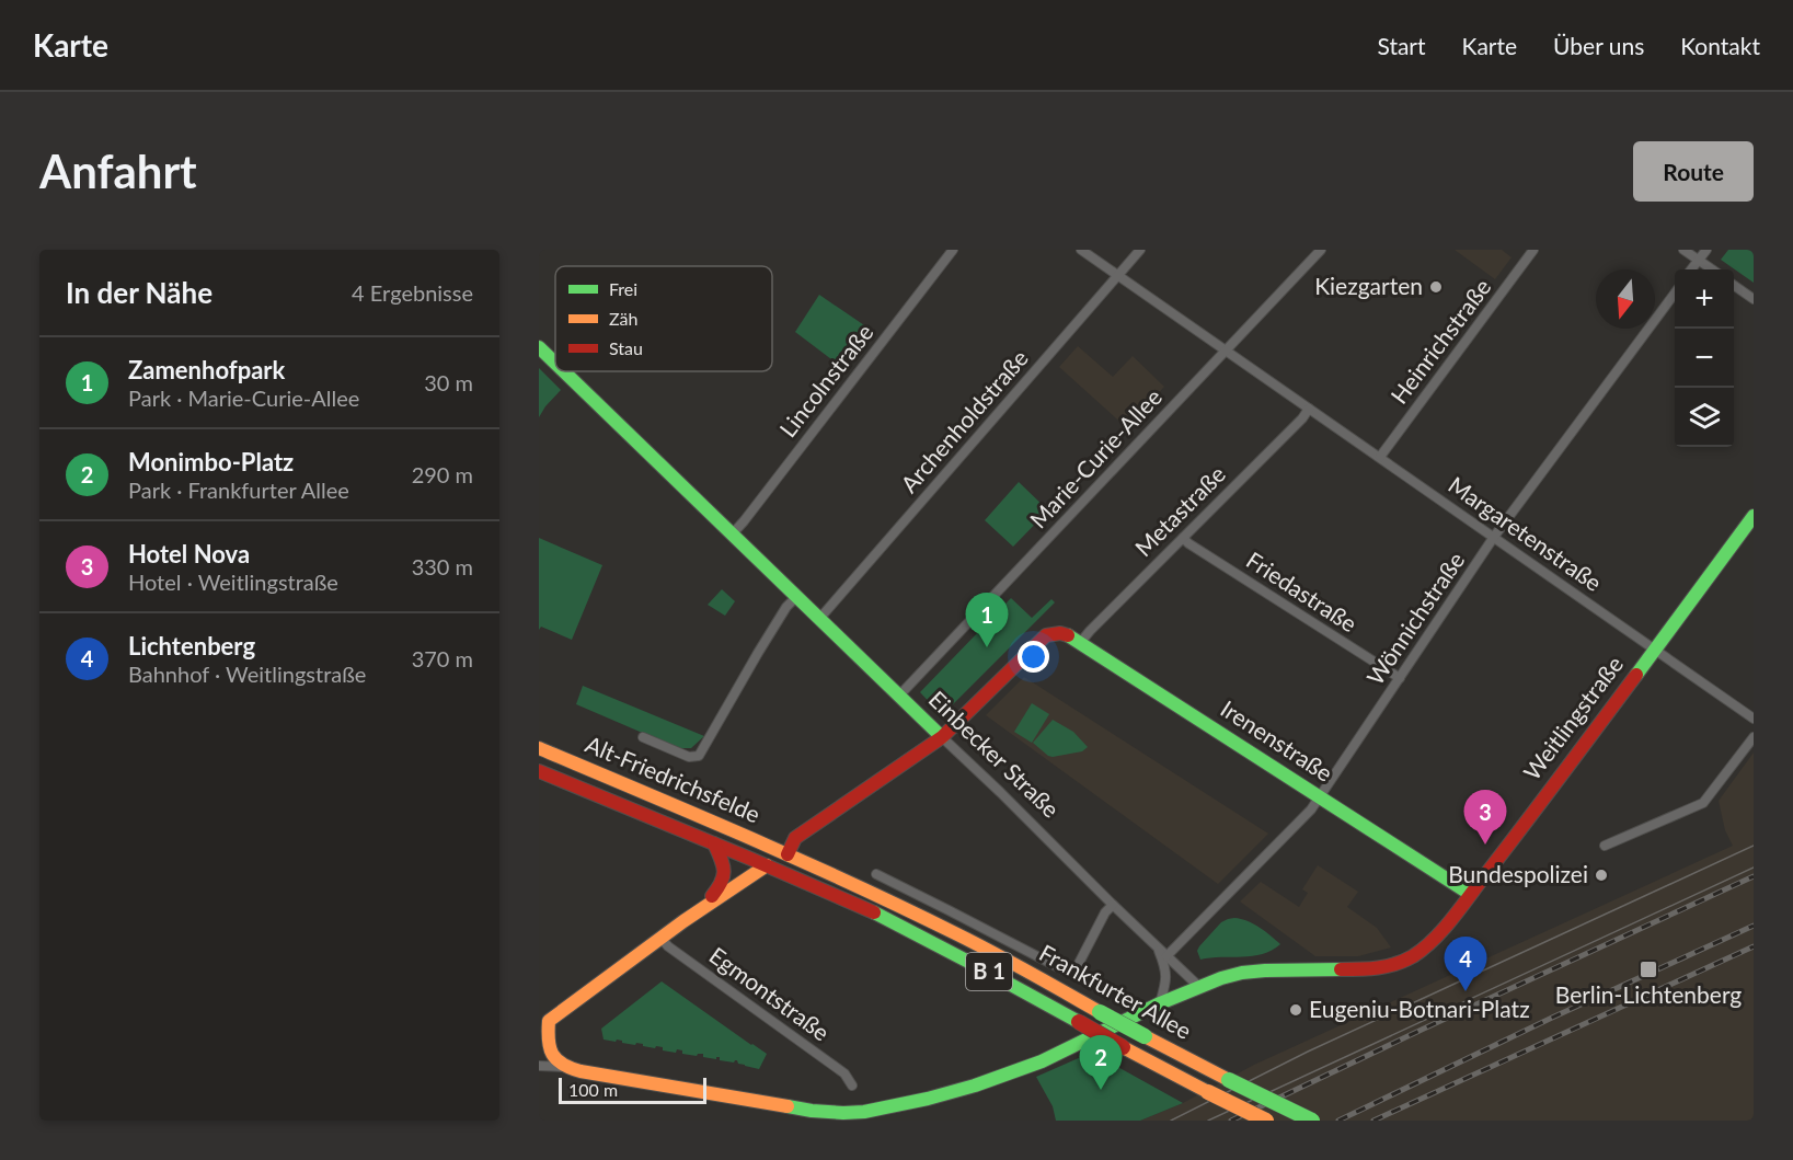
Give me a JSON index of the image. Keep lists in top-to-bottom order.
{
  "streets": {
    "street": [
      "Heinrichstraße",
      "Lincolnstraße",
      "Archenholdstraße",
      "Marie-Curie-Allee",
      "Metastraße",
      "Margaretenstraße",
      "Friedastraße",
      "Wönnichstraße",
      "Weitlingstraße",
      "Irenenstraße",
      "Einbecker Straße",
      "Alt-Friedrichsfelde",
      "B 1",
      "Frankfurter Allee",
      "Egmontstraße"
    ]
  },
  "crossings": [
    ["Heinrichstraße", "Margaretenstraße"],
    ["Lincolnstraße", "Einbecker Straße"],
    ["Archenholdstraße", "Margaretenstraße"],
    ["Archenholdstraße", "Einbecker Straße"],
    ["Marie-Curie-Allee", "Margaretenstraße"],
    ["Marie-Curie-Allee", "Einbecker Straße"],
    ["Metastraße", "Margaretenstraße"],
    ["Metastraße", "Friedastraße"],
    ["Metastraße", "Irenenstraße"],
    ["Margaretenstraße", "Wönnichstraße"],
    ["Margaretenstraße", "Weitlingstraße"],
    ["Friedastraße", "Wönnichstraße"],
    ["Wönnichstraße", "Irenenstraße"],
    ["Wönnichstraße", "Einbecker Straße"],
    ["Weitlingstraße", "Irenenstraße"],
    ["Weitlingstraße", "Einbecker Straße"],
    ["Irenenstraße", "Einbecker Straße"],
    ["Einbecker Straße", "Frankfurter Allee"],
    ["Alt-Friedrichsfelde", "Frankfurter Allee"]
  ],
  "places": {
    "other": ["Kiezgarten", "Bundespolizei", "Eugeniu-Botnari-Platz"],
    "transit": ["Berlin-Lichtenberg"]
  },
  "legend": ["Frei", "Zäh", "Stau"],
  "scale_bar": "100 m",
  "north": "bottom",
  "page": {
    "header": "Karte",
    "nav": [
      "Start",
      "Karte",
      "Über uns",
      "Kontakt"
    ],
    "buttons": "Route",
    "title": "Anfahrt",
    "heading": ["In der Nähe", "4 Ergebnisse"],
    "map_buttons": ["+", "−"],
    "list": [
      {
        "mark": "1",
        "name": "Zamenhofpark",
        "note": "Park · Marie-Curie-Allee",
        "value": "30 m"
      },
      {
        "mark": "2",
        "name": "Monimbo-Platz",
        "note": "Park · Frankfurter Allee",
        "value": "290 m"
      },
      {
        "mark": "3",
        "name": "Hotel Nova",
        "note": "Hotel · Weitlingstraße",
        "value": "330 m"
      },
      {
        "mark": "4",
        "name": "Lichtenberg",
        "note": "Bahnhof · Weitlingstraße",
        "value": "370 m"
      }
    ],
    "pins": [
      "1",
      "3",
      "4",
      "2"
    ],
    "scale": "100 m"
  }
}
